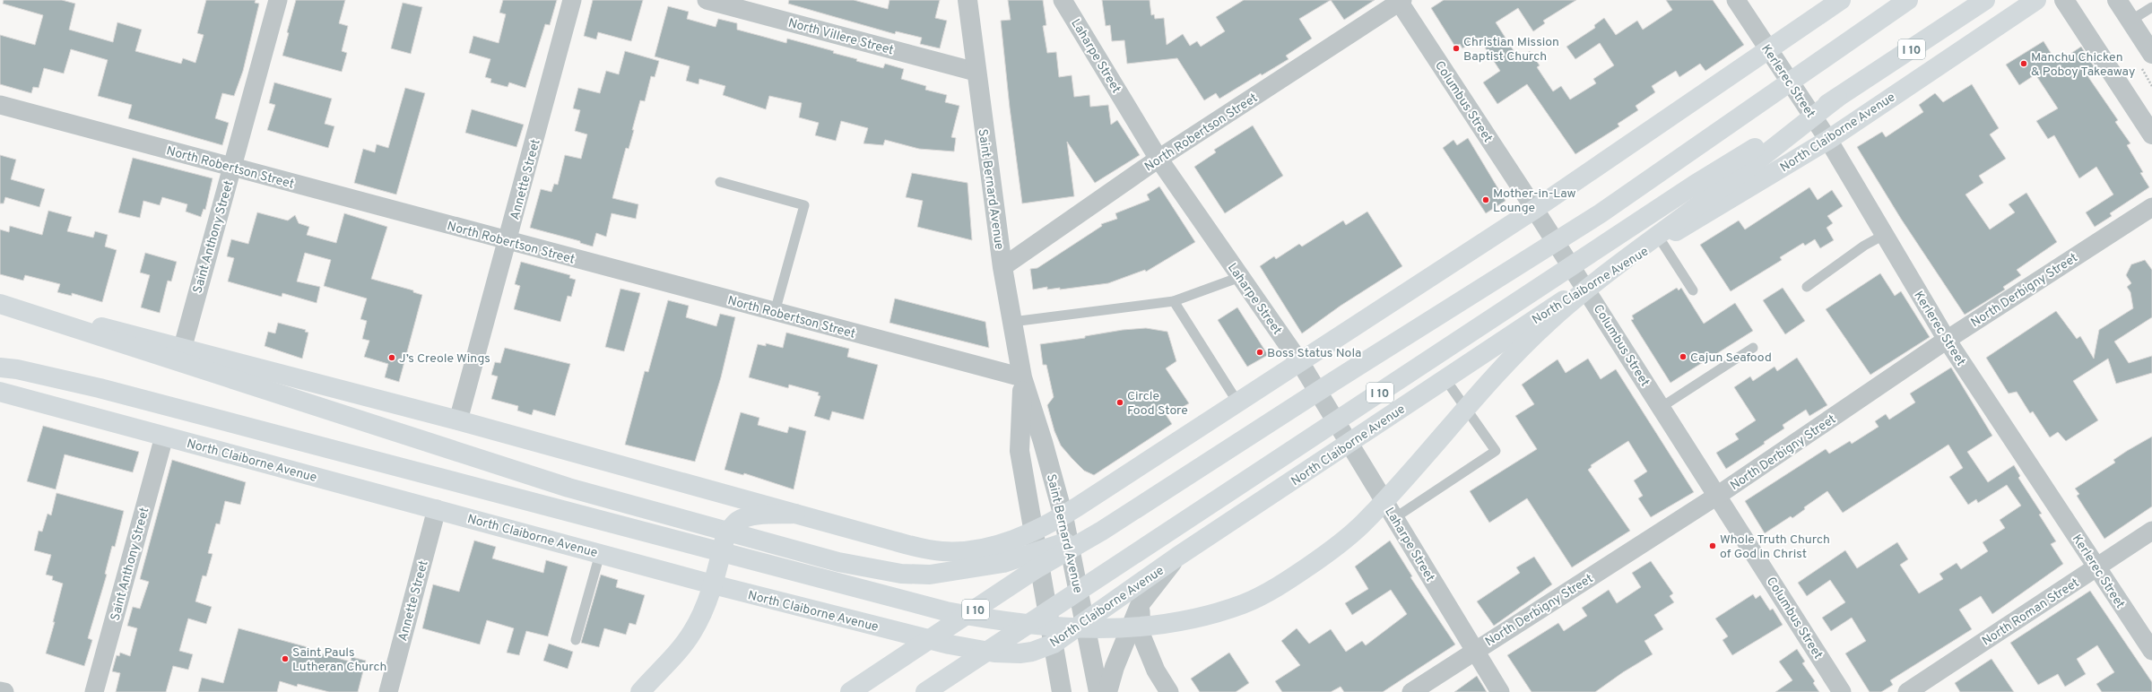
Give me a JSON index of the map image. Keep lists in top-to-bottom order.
{
  "streets": {
    "main road": ["I 10", "North Claiborne Avenue"],
    "street": [
      "North Villere Street",
      "Laharpe Street",
      "Kerlerec Street",
      "Columbus Street",
      "North Robertson Street",
      "Annette Street",
      "Saint Bernard Avenue",
      "Saint Anthony Street",
      "North Derbigny Street",
      "North Roman Street"
    ]
  },
  "crossings": [
    ["North Villere Street", "Saint Bernard Avenue"],
    ["Laharpe Street", "North Robertson Street"],
    ["Laharpe Street", "North Claiborne Avenue"],
    ["Laharpe Street", "North Derbigny Street"],
    ["Kerlerec Street", "North Claiborne Avenue"],
    ["Kerlerec Street", "North Derbigny Street"],
    ["Kerlerec Street", "North Roman Street"],
    ["Columbus Street", "North Robertson Street"],
    ["Columbus Street", "North Claiborne Avenue"],
    ["Columbus Street", "North Derbigny Street"],
    ["North Robertson Street", "Annette Street"],
    ["North Robertson Street", "Saint Bernard Avenue"],
    ["North Robertson Street", "Saint Anthony Street"],
    ["North Claiborne Avenue", "Annette Street"],
    ["North Claiborne Avenue", "Saint Bernard Avenue"],
    ["North Claiborne Avenue", "Saint Anthony Street"]
  ],
  "places": [
    "Christian Mission Baptist Church",
    "Manchu Chicken & Poboy Takeaway",
    "Mother-in-Law Lounge",
    "Boss Status Nola",
    "Cajun Seafood",
    "J’s Creole Wings",
    "Circle Food Store",
    "Whole Truth Church of God in Christ",
    "Saint Pauls Lutheran Church"
  ]
}
